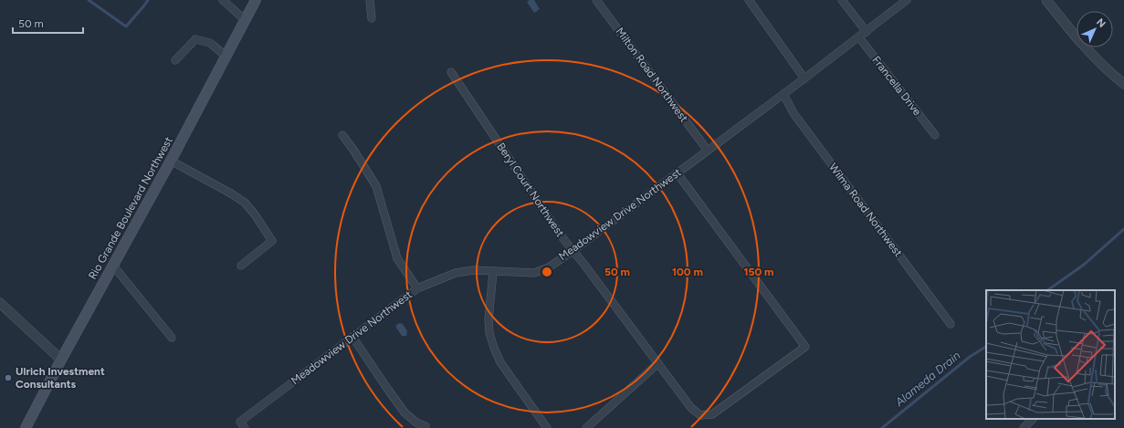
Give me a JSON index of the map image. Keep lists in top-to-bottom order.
{
  "streets": {
    "main road": ["Rio Grande Boulevard Northwest"],
    "street": [
      "Milton Road Northwest",
      "Francella Drive",
      "Beryl Court Northwest",
      "Wilma Road Northwest",
      "Meadowview Drive Northwest"
    ]
  },
  "crossings": [
    ["Milton Road Northwest", "Meadowview Drive Northwest"],
    ["Francella Drive", "Meadowview Drive Northwest"],
    ["Beryl Court Northwest", "Meadowview Drive Northwest"],
    ["Wilma Road Northwest", "Meadowview Drive Northwest"]
  ],
  "water": ["Alameda Drain"],
  "places": ["Ulrich Investment Consultants"],
  "scale_bar": "50 m",
  "north": "top right",
  "rings": ["50 m", "100 m", "150 m"]
}
